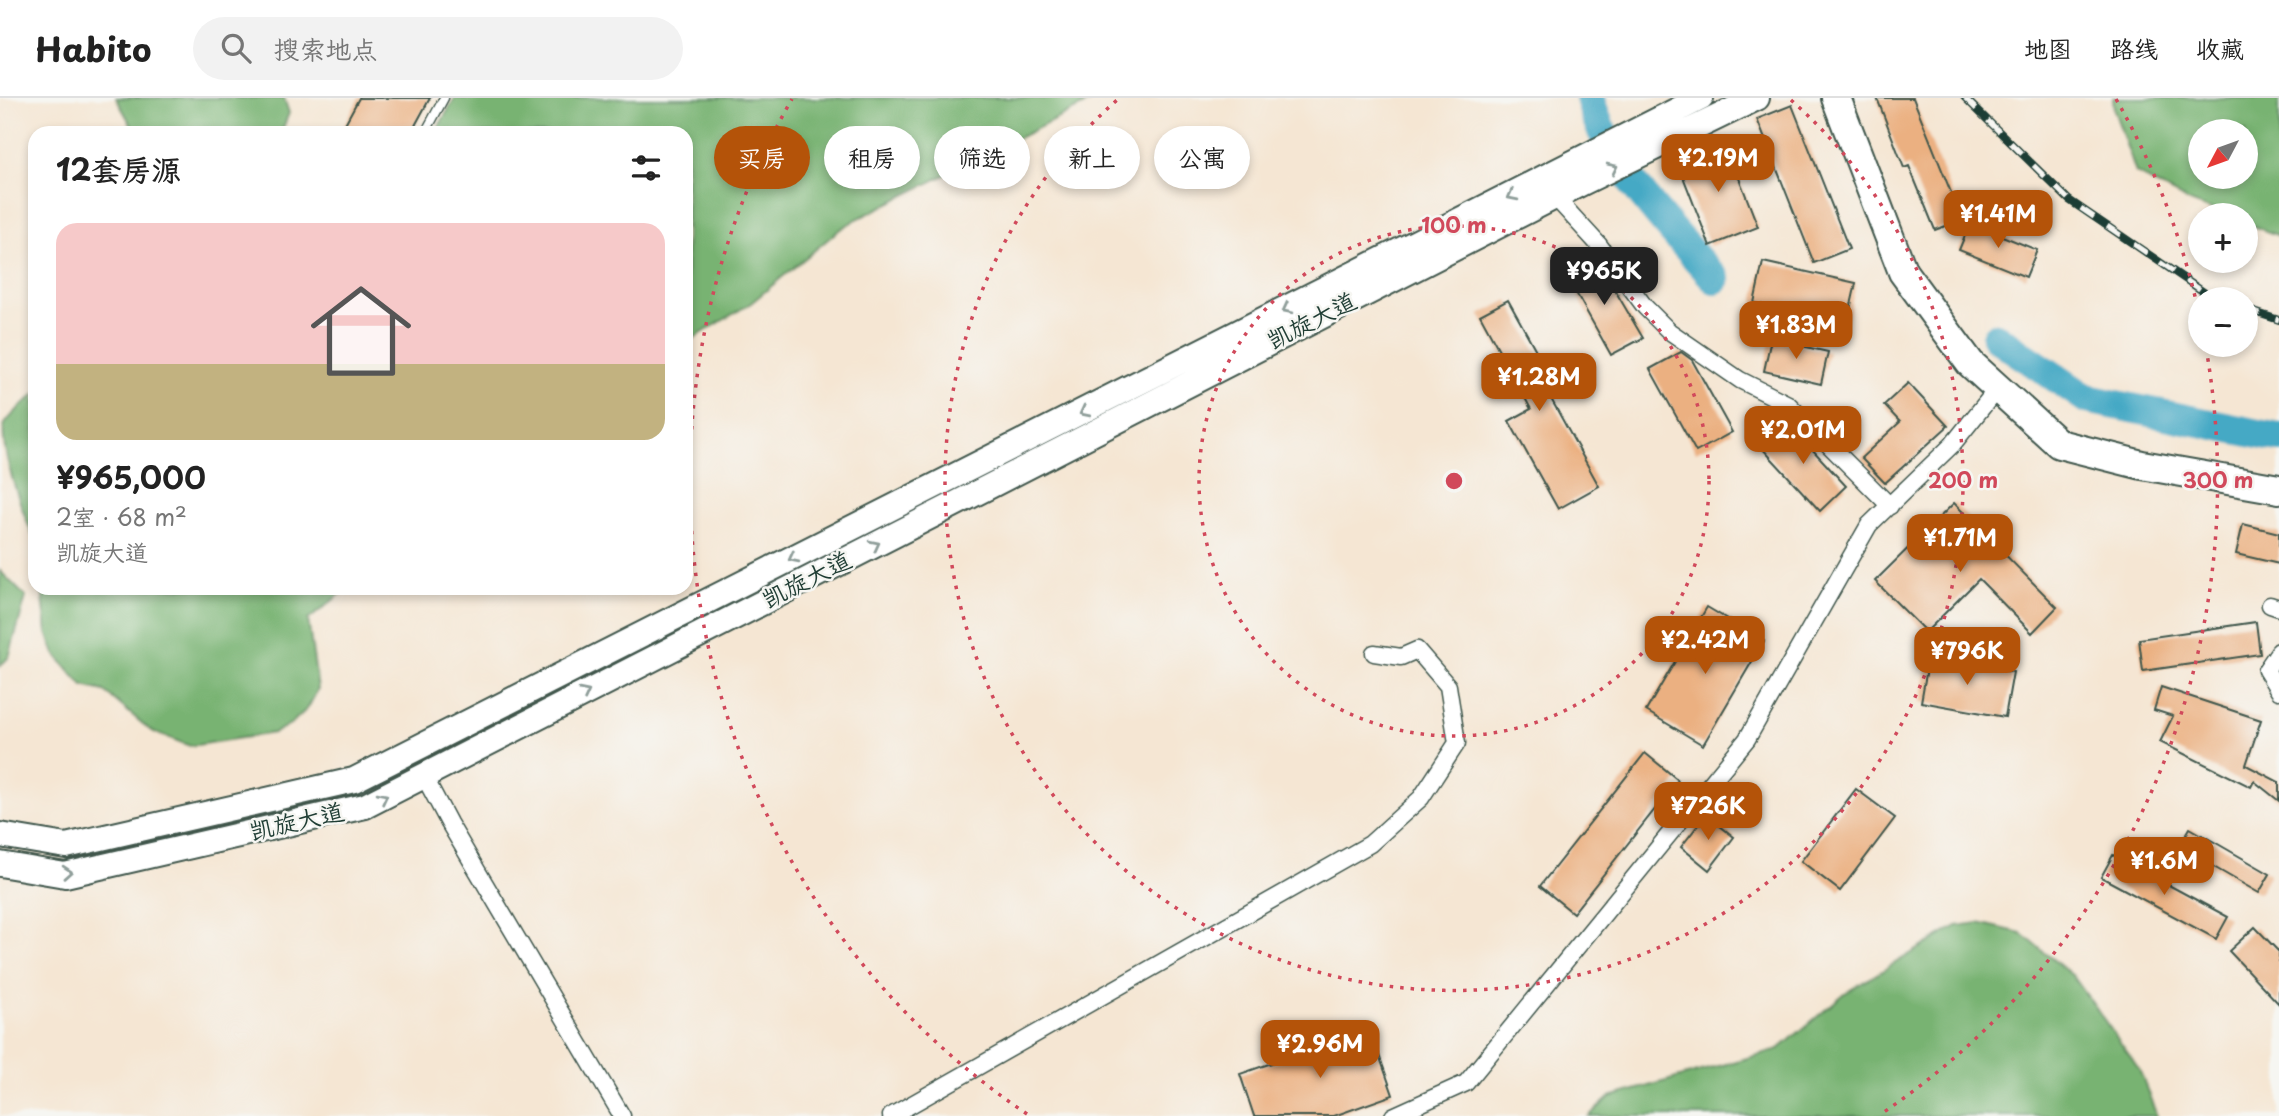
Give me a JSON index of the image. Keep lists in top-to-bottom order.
{
  "streets": {
    "main road": ["凯旋大道"]
  },
  "north": "bottom left",
  "page": {
    "header": "Habito",
    "search": "搜索地点",
    "nav": ["地图", "路线", "收藏"],
    "map_buttons": ["+", "−"],
    "chip": [
      "买房",
      "租房",
      "筛选",
      "新上",
      "公寓"
    ],
    "heading": "12套房源",
    "price": [
      "¥2.19M",
      "¥1.41M",
      "¥965K",
      "¥1.83M",
      "¥1.28M",
      "¥2.01M",
      "¥1.71M",
      "¥2.42M",
      "¥796K",
      "¥726K",
      "¥1.6M",
      "¥2.96M"
    ],
    "list": [
      {
        "name": "¥965,000",
        "note": "2室 · 68 m² · 凯旋大道"
      }
    ]
  },
  "rings": ["100 m", "200 m", "300 m"]
}
